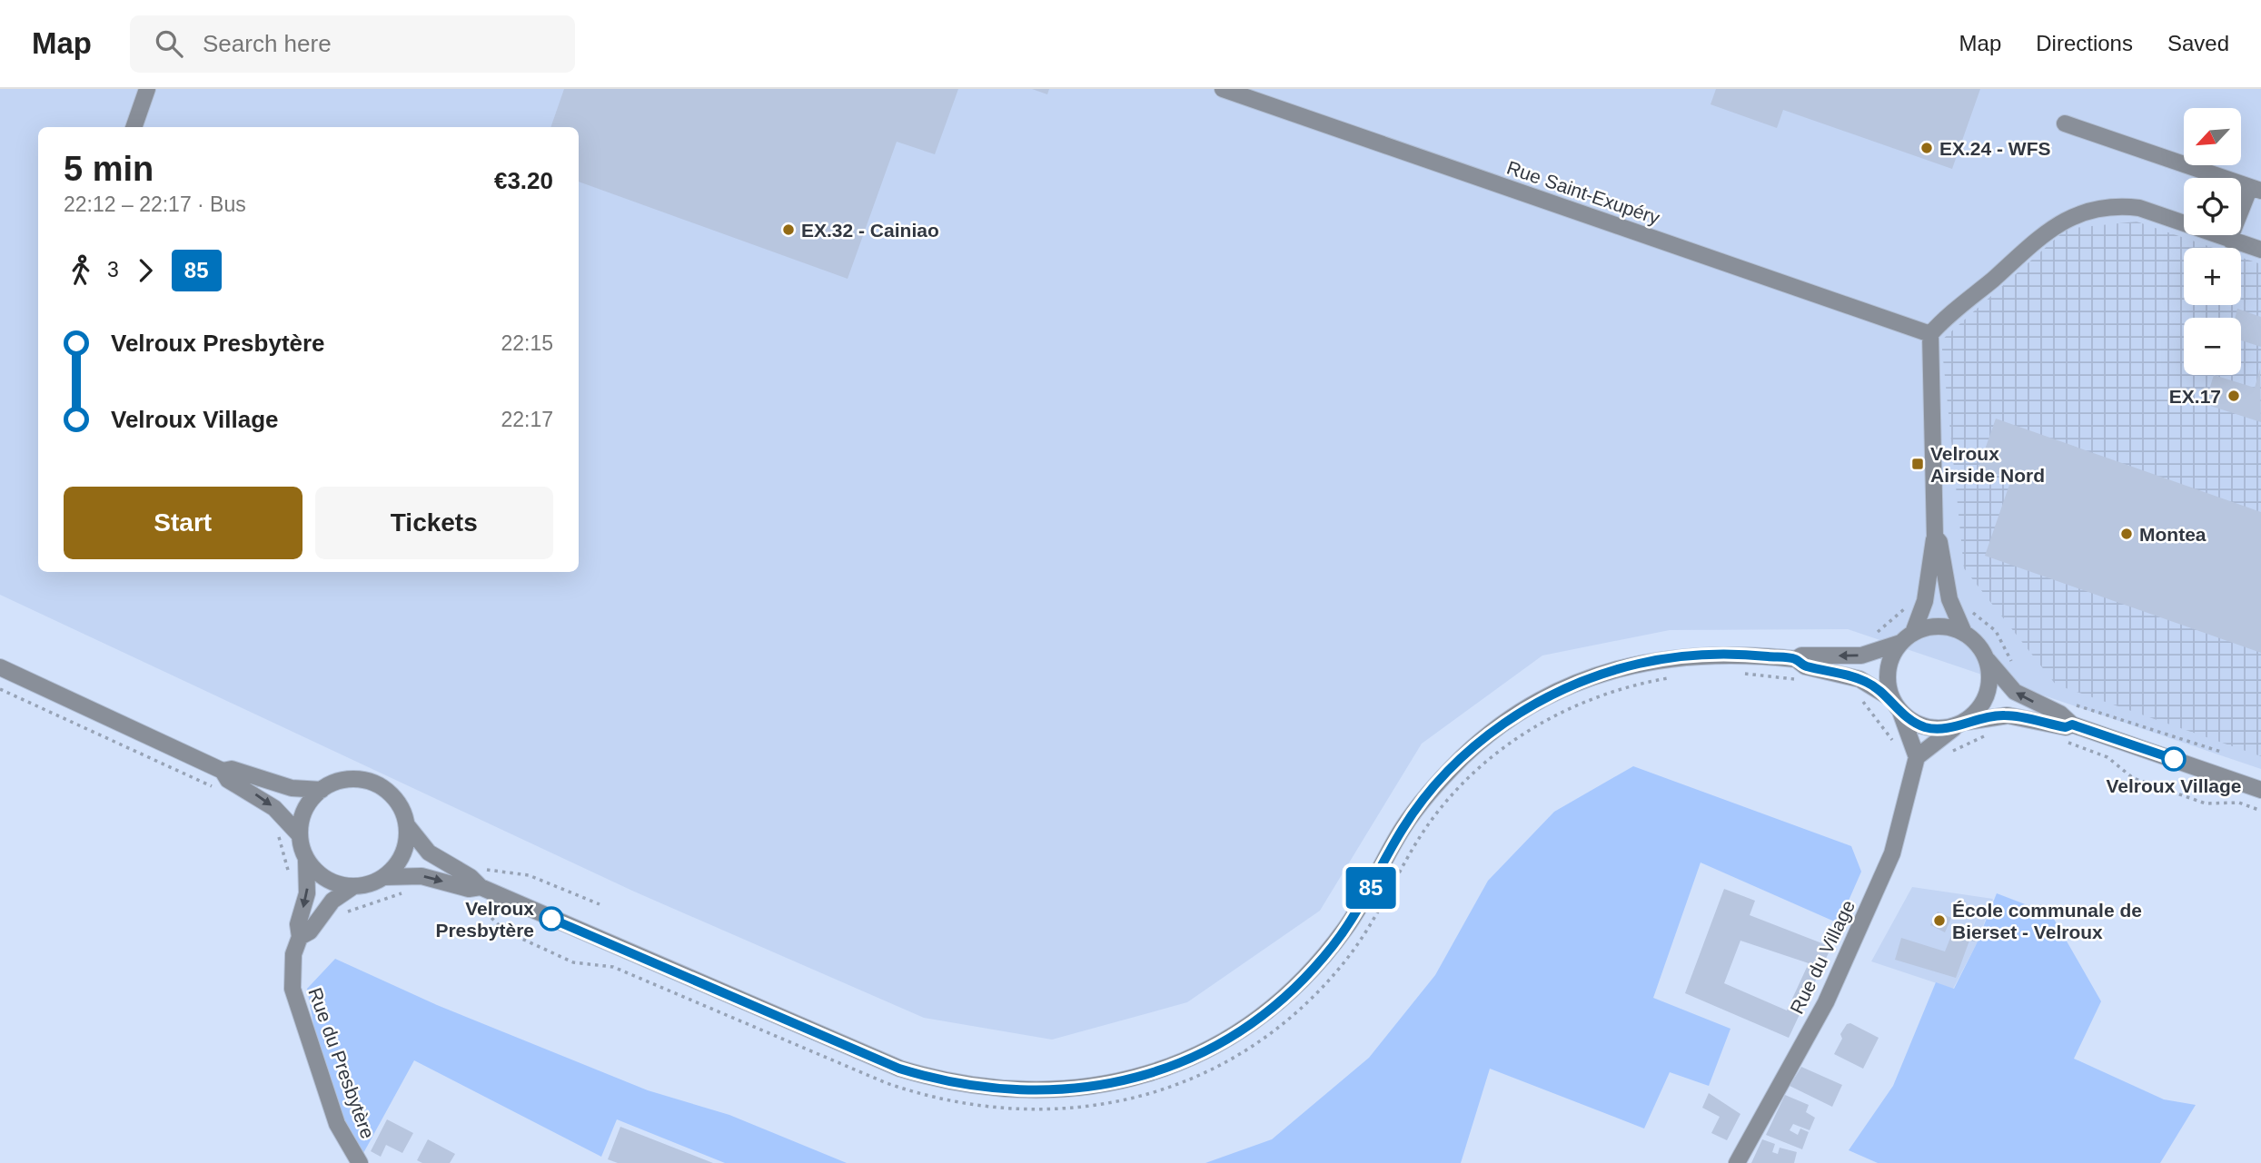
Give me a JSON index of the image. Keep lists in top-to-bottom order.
{
  "streets": {
    "street": ["Rue Saint-Exupéry", "Rue du Village", "Rue du Presbytère"]
  },
  "places": {
    "other": [
      "EX.24 - WFS",
      "EX.32 - Cainiao",
      "EX.17",
      "Montea",
      "Velroux Village",
      "Velroux Presbytère",
      "École communale de Bierset - Velroux"
    ],
    "transit": ["Velroux Airside Nord"]
  },
  "lines": ["bus line 85"],
  "north": "bottom left",
  "page": {
    "header": "Map",
    "search": "Search here",
    "nav": ["Map", "Directions", "Saved"],
    "on_map": "85",
    "map_buttons": ["+", "−"],
    "heading": ["5 min", "22:12 – 22:17 · Bus", "€3.20"],
    "legs": ["3", "85"],
    "list": [
      {
        "name": "Velroux Presbytère",
        "value": "22:15"
      },
      {
        "name": "Velroux Village",
        "value": "22:17"
      }
    ],
    "buttons": ["Start", "Tickets"]
  }
}
